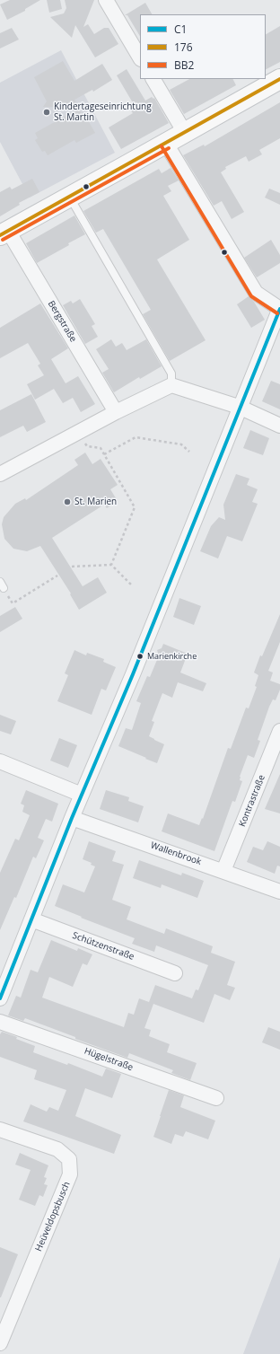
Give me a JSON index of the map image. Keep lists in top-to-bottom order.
{
  "streets": {
    "street": [
      "Bergstraße",
      "Kontrastraße",
      "Wallenbrook",
      "Schützenstraße",
      "Hügelstraße",
      "Heüveldopsbusch"
    ]
  },
  "crossings": [
    ["Kontrastraße", "Wallenbrook"]
  ],
  "places": ["Kindertageseinrichtung St. Martin", "St. Marien", "Marienkirche"],
  "lines": ["transit line 176", "transit line BB2", "transit line C1"],
  "legend": ["C1", "176", "BB2"]
}
